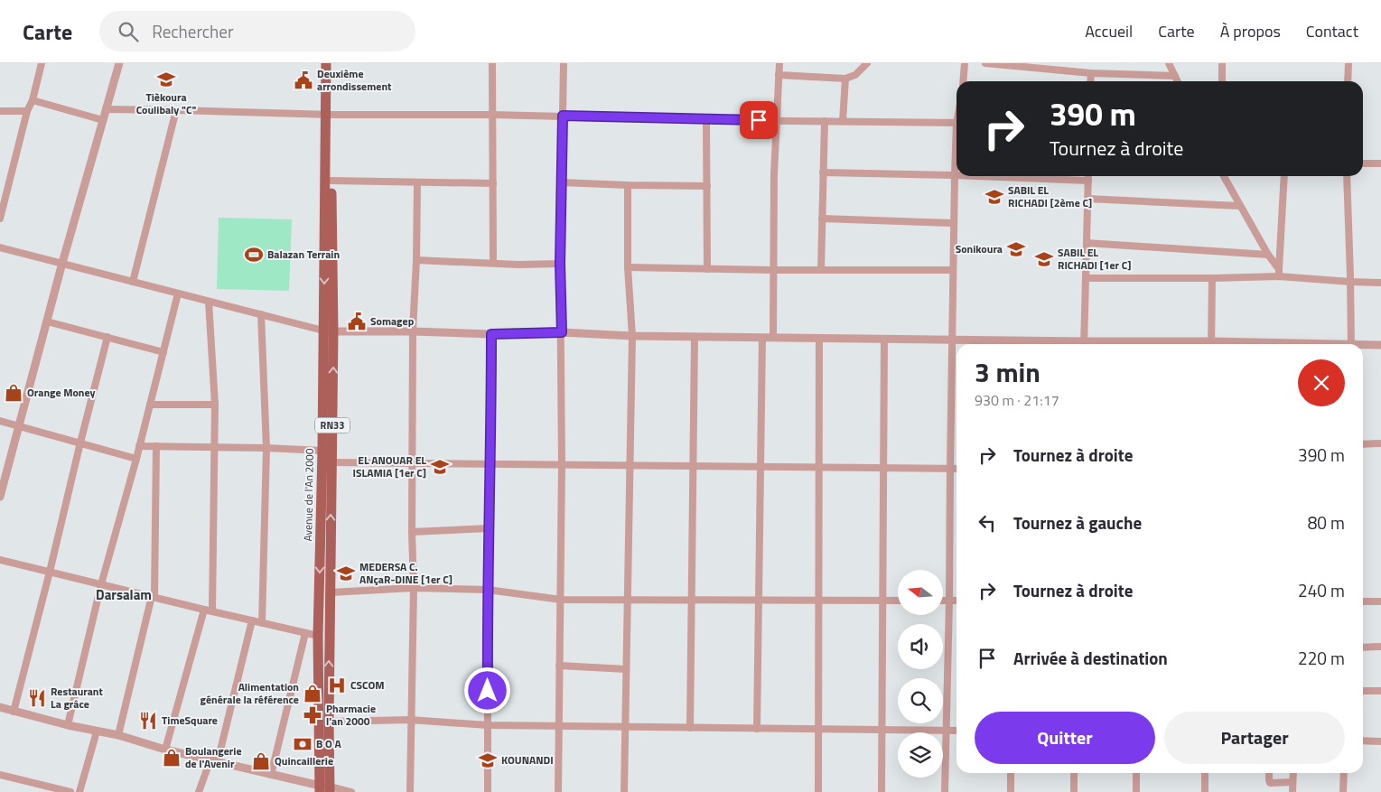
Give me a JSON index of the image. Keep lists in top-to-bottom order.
{
  "streets": {
    "main road": ["RN33", "Avenue de l'An 2000"]
  },
  "districts": ["Darsalam"],
  "places": {
    "school or university": [
      "Tièkoura Coulibaly \"C\"",
      "SABIL EL RICHADI [2ème C]",
      "Sonikoura",
      "SABIL EL RICHADI [1er C]",
      "EL ANOUAR EL ISLAMIA [1er C]",
      "MEDERSA C. ANçaR-DINE [1er C]",
      "KOUNANDI"
    ],
    "public building": ["Deuxième arrondissement", "Somagep"],
    "sports": ["Balazan Terrain"],
    "shop": [
      "Orange Money",
      "Alimentation générale la référence",
      "Boulangerie de l'Avenir",
      "Quincaillerie"
    ],
    "hospital": ["CSCOM"],
    "restaurant": ["Restaurant La grâce", "TimeSquare"],
    "pharmacy": ["Pharmacie l'an 2000"],
    "bank": ["B O A"]
  },
  "north": "left",
  "page": {
    "header": "Carte",
    "search": "Rechercher",
    "nav": [
      "Accueil",
      "Carte",
      "À propos",
      "Contact"
    ],
    "turn": ["390 m", "Tournez à droite"],
    "heading": ["3 min", "930 m · 21:17"],
    "list": [
      {
        "name": "Tournez à droite",
        "value": "390 m"
      },
      {
        "name": "Tournez à gauche",
        "value": "80 m"
      },
      {
        "name": "Tournez à droite",
        "value": "240 m"
      },
      {
        "name": "Arrivée à destination",
        "value": "220 m"
      }
    ],
    "buttons": ["Quitter", "Partager"]
  }
}
